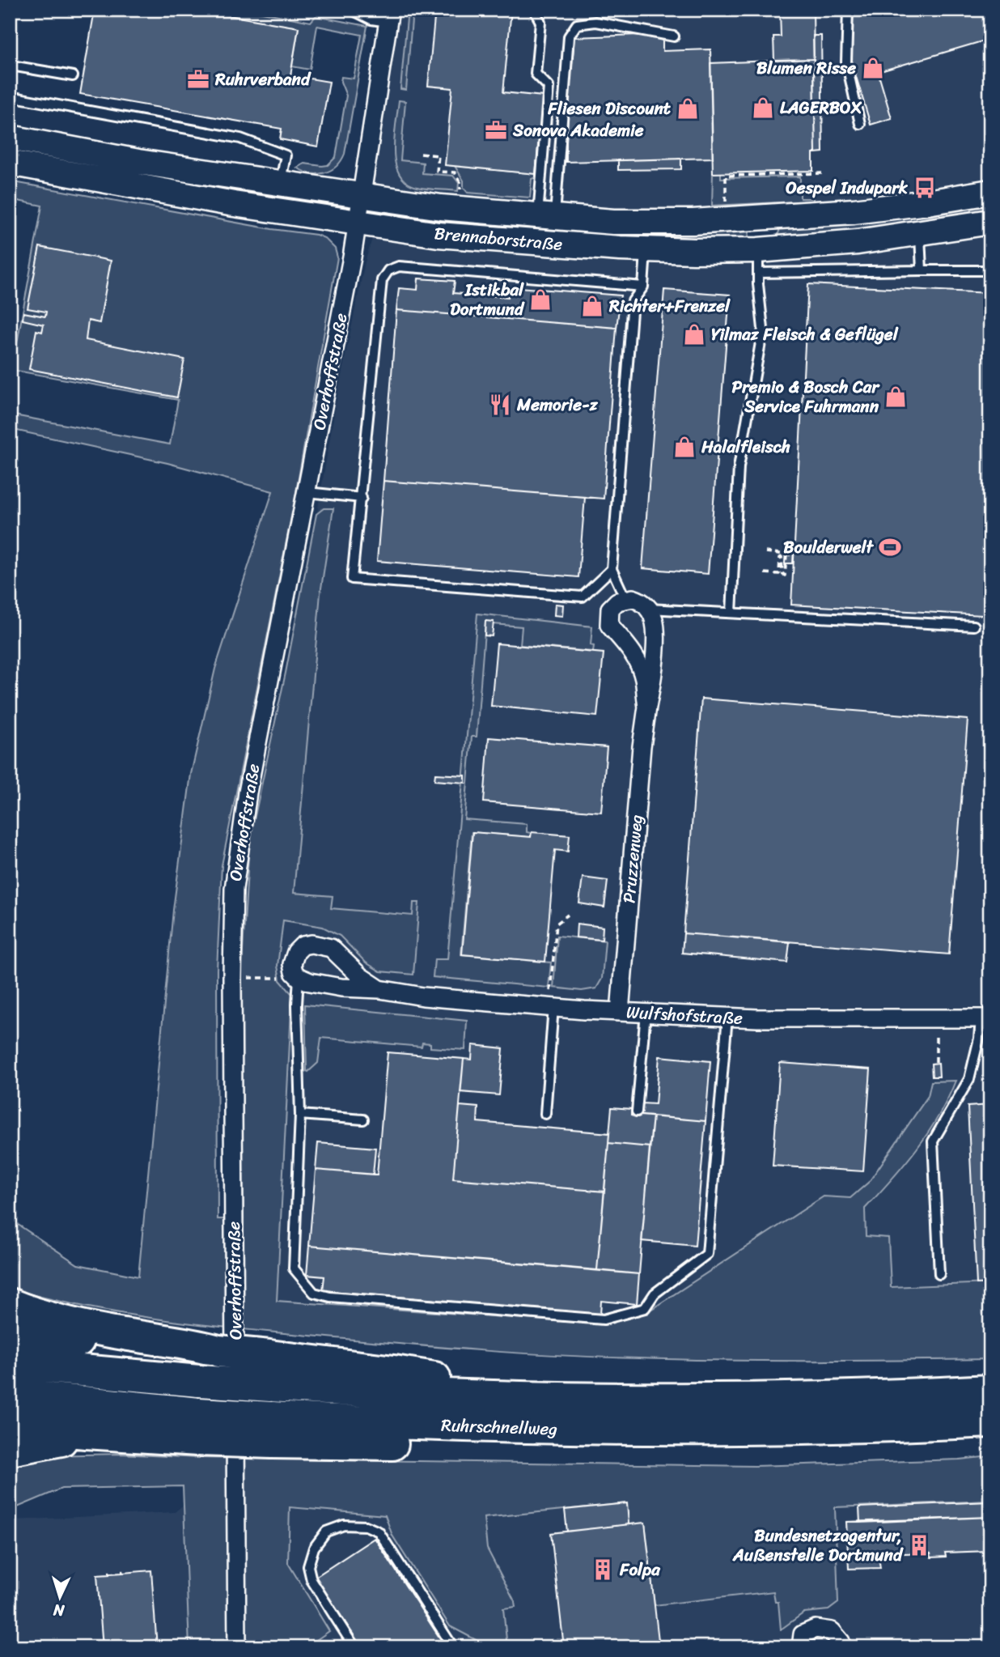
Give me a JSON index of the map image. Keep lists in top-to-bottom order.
{
  "streets": {
    "highway": ["Ruhrschnellweg"],
    "main road": ["Brennaborstraße"],
    "street": ["Overhoffstraße", "Pruzzenweg", "Wulfshofstraße"]
  },
  "crossings": [
    ["Brennaborstraße", "Overhoffstraße"],
    ["Pruzzenweg", "Wulfshofstraße"]
  ],
  "places": {
    "shop": [
      "Blumen Risse",
      "LAGERBOX",
      "Fliesen Discount",
      "Istikbal Dortmund",
      "Richter+Frenzel",
      "Yilmaz Fleisch & Geflügel",
      "Premio & Bosch Car Service Fuhrmann",
      "Halalfleisch"
    ],
    "office": ["Ruhrverband", "Sonova Akademie"],
    "bus stop": ["Oespel Indupark"],
    "restaurant": ["Memorie-z"],
    "sports": ["Boulderwelt"],
    "building": ["Bundesnetzagentur, Außenstelle Dortmund", "Folpa"]
  },
  "north": "bottom"
}
